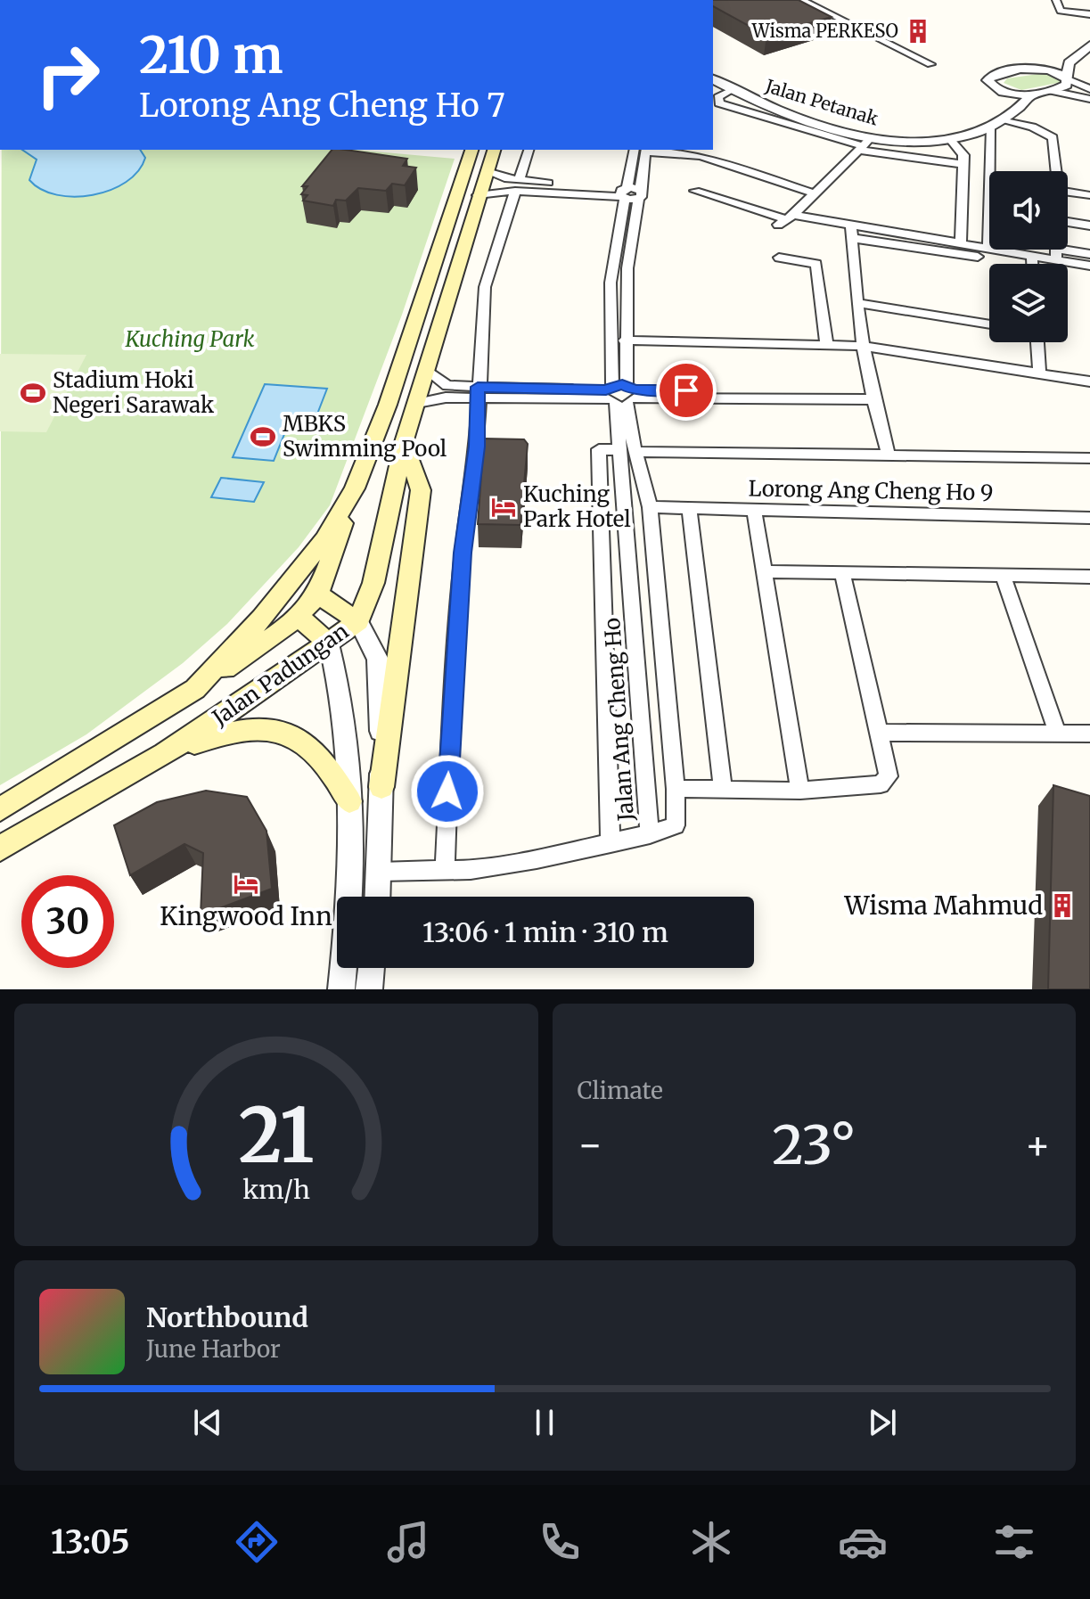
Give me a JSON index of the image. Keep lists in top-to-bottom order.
{
  "streets": {
    "main road": ["Jalan Padungan"],
    "street": ["Jalan Petanak", "Lorong Ang Cheng Ho 9", "Jalan Ang Cheng Ho"]
  },
  "crossings": [
    ["Lorong Ang Cheng Ho 9", "Jalan Ang Cheng Ho"]
  ],
  "parks": ["Kuching Park"],
  "places": {
    "building": ["Wisma PERKESO", "Wisma Mahmud"],
    "sports": ["Stadium Hoki Negeri Sarawak", "MBKS Swimming Pool"],
    "hotel": ["Kuching Park Hotel", "Kingwood Inn"]
  },
  "page": {
    "turn": ["210 m", "Lorong Ang Cheng Ho 7"],
    "limit": "30",
    "trip": "13:06 · 1 min · 310 m",
    "tile": "Climate",
    "heat": ["−", "23°", "+"],
    "song": ["Northbound", "June Harbor"],
    "tabs": "13:05",
    "gauge": ["21", "km/h"]
  }
}
